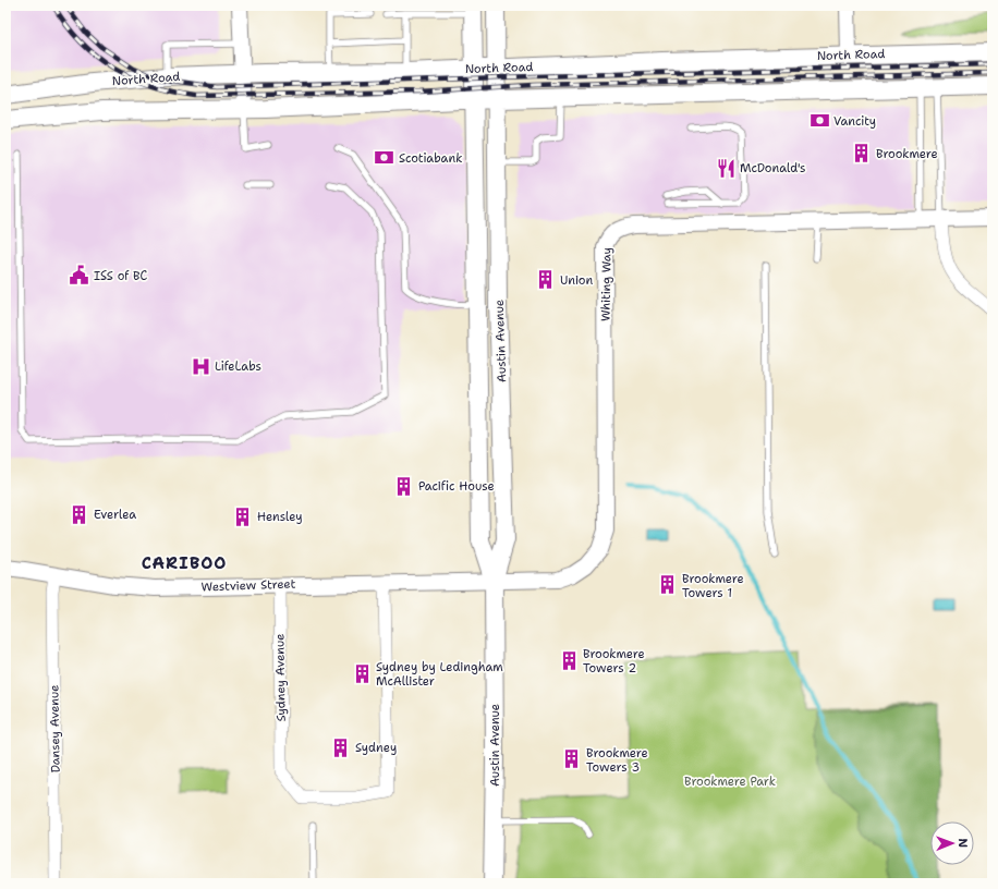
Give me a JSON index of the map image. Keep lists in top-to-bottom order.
{
  "streets": {
    "main road": ["North Road", "Austin Avenue"],
    "street": [
      "Whiting Way",
      "Westview Street",
      "Sydney Avenue",
      "Dansey Avenue"
    ]
  },
  "crossings": [
    ["North Road", "Austin Avenue"],
    ["Whiting Way", "Austin Avenue"],
    ["Whiting Way", "Westview Street"],
    ["Austin Avenue", "Westview Street"],
    ["Westview Street", "Sydney Avenue"],
    ["Westview Street", "Dansey Avenue"]
  ],
  "districts": ["CARIBOO"],
  "parks": ["Brookmere Park"],
  "places": {
    "bank": ["Vancity", "Scotiabank"],
    "building": [
      "Brookmere",
      "Union",
      "Pacific House",
      "Everlea",
      "Hensley",
      "Brookmere Towers 1",
      "Brookmere Towers 2",
      "Sydney by Ledingham McAllister",
      "Sydney",
      "Brookmere Towers 3"
    ],
    "restaurant": ["McDonald's"],
    "public building": ["ISS of BC"],
    "hospital": ["LifeLabs"]
  },
  "north": "right"
}
